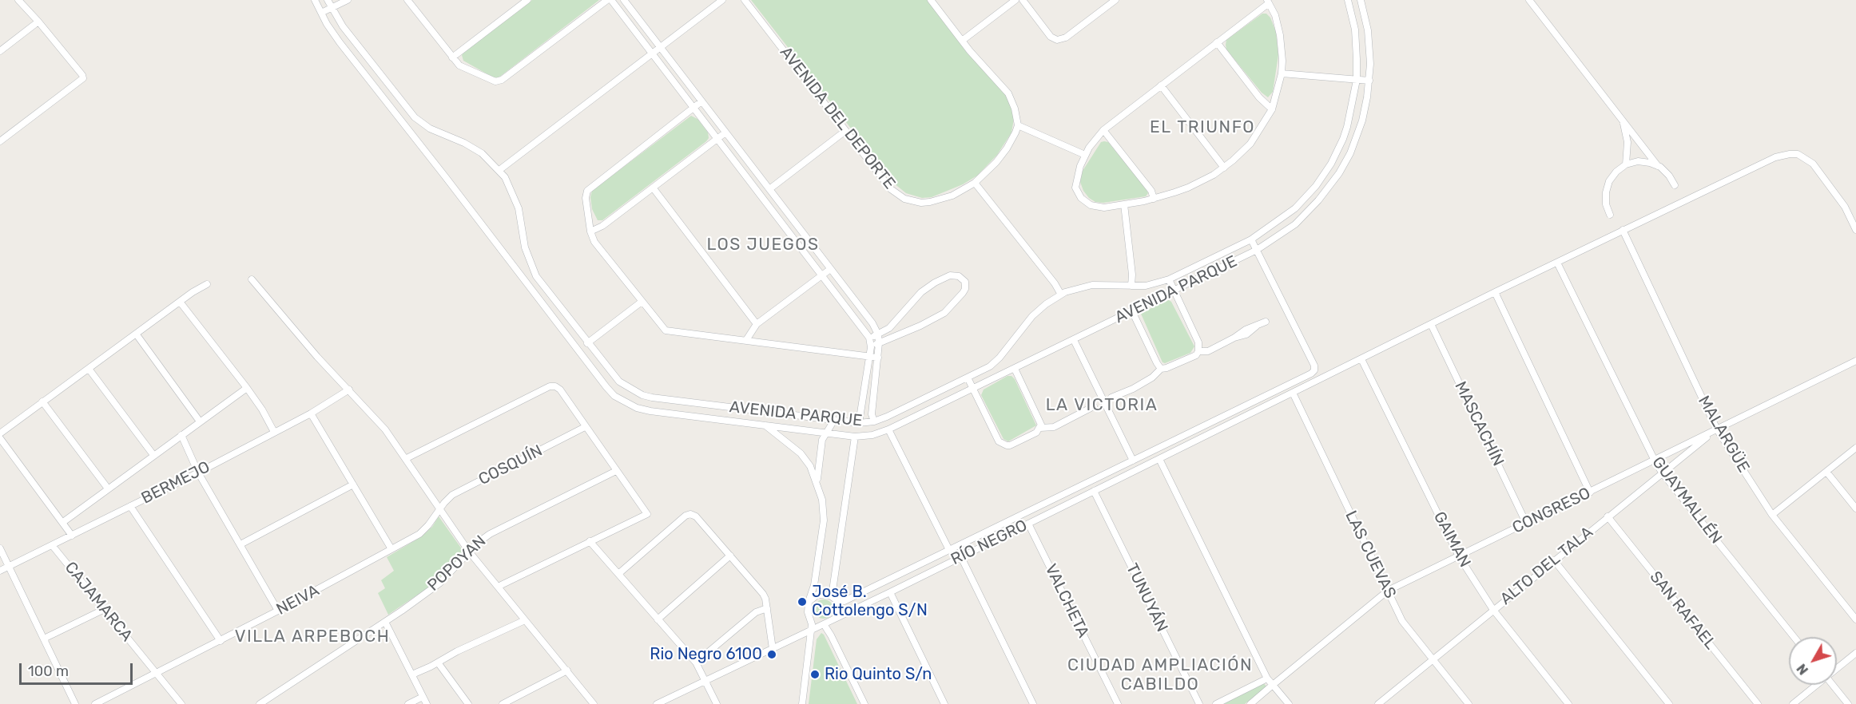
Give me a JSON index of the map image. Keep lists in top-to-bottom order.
{
  "streets": {
    "street": [
      "AVENIDA DEL DEPORTE",
      "AVENIDA PARQUE",
      "MASCACHÍN",
      "MALARGÜE",
      "COSQUÍN",
      "BERMEJO",
      "GUAYMALLÉN",
      "CONGRESO",
      "GAIMAN",
      "RÍO NEGRO",
      "LAS CUEVAS",
      "POPOYAN",
      "ALTO DEL TALA",
      "TUNUYÁN",
      "NEIVA",
      "VALCHETA",
      "CAJAMARCA",
      "SAN RAFAEL"
    ]
  },
  "crossings": [
    ["AVENIDA PARQUE", "RÍO NEGRO"],
    ["MASCACHÍN", "CONGRESO"],
    ["MASCACHÍN", "RÍO NEGRO"],
    ["MALARGÜE", "CONGRESO"],
    ["MALARGÜE", "RÍO NEGRO"],
    ["MALARGÜE", "ALTO DEL TALA"],
    ["COSQUÍN", "NEIVA"],
    ["BERMEJO", "CAJAMARCA"],
    ["GUAYMALLÉN", "CONGRESO"],
    ["GUAYMALLÉN", "RÍO NEGRO"],
    ["GUAYMALLÉN", "ALTO DEL TALA"],
    ["CONGRESO", "GAIMAN"],
    ["CONGRESO", "LAS CUEVAS"],
    ["CONGRESO", "ALTO DEL TALA"],
    ["GAIMAN", "RÍO NEGRO"],
    ["GAIMAN", "ALTO DEL TALA"],
    ["RÍO NEGRO", "LAS CUEVAS"],
    ["RÍO NEGRO", "TUNUYÁN"],
    ["RÍO NEGRO", "VALCHETA"],
    ["LAS CUEVAS", "ALTO DEL TALA"],
    ["ALTO DEL TALA", "SAN RAFAEL"],
    ["NEIVA", "CAJAMARCA"]
  ],
  "districts": [
    "EL TRIUNFO",
    "LOS JUEGOS",
    "LA VICTORIA",
    "VILLA ARPEBOCH",
    "CIUDAD AMPLIACIÓN CABILDO"
  ],
  "places": ["José B. Cottolengo S/N", "Rio Negro 6100", "Rio Quinto S/n"],
  "scale_bar": "100 m",
  "north": "bottom left"
}
